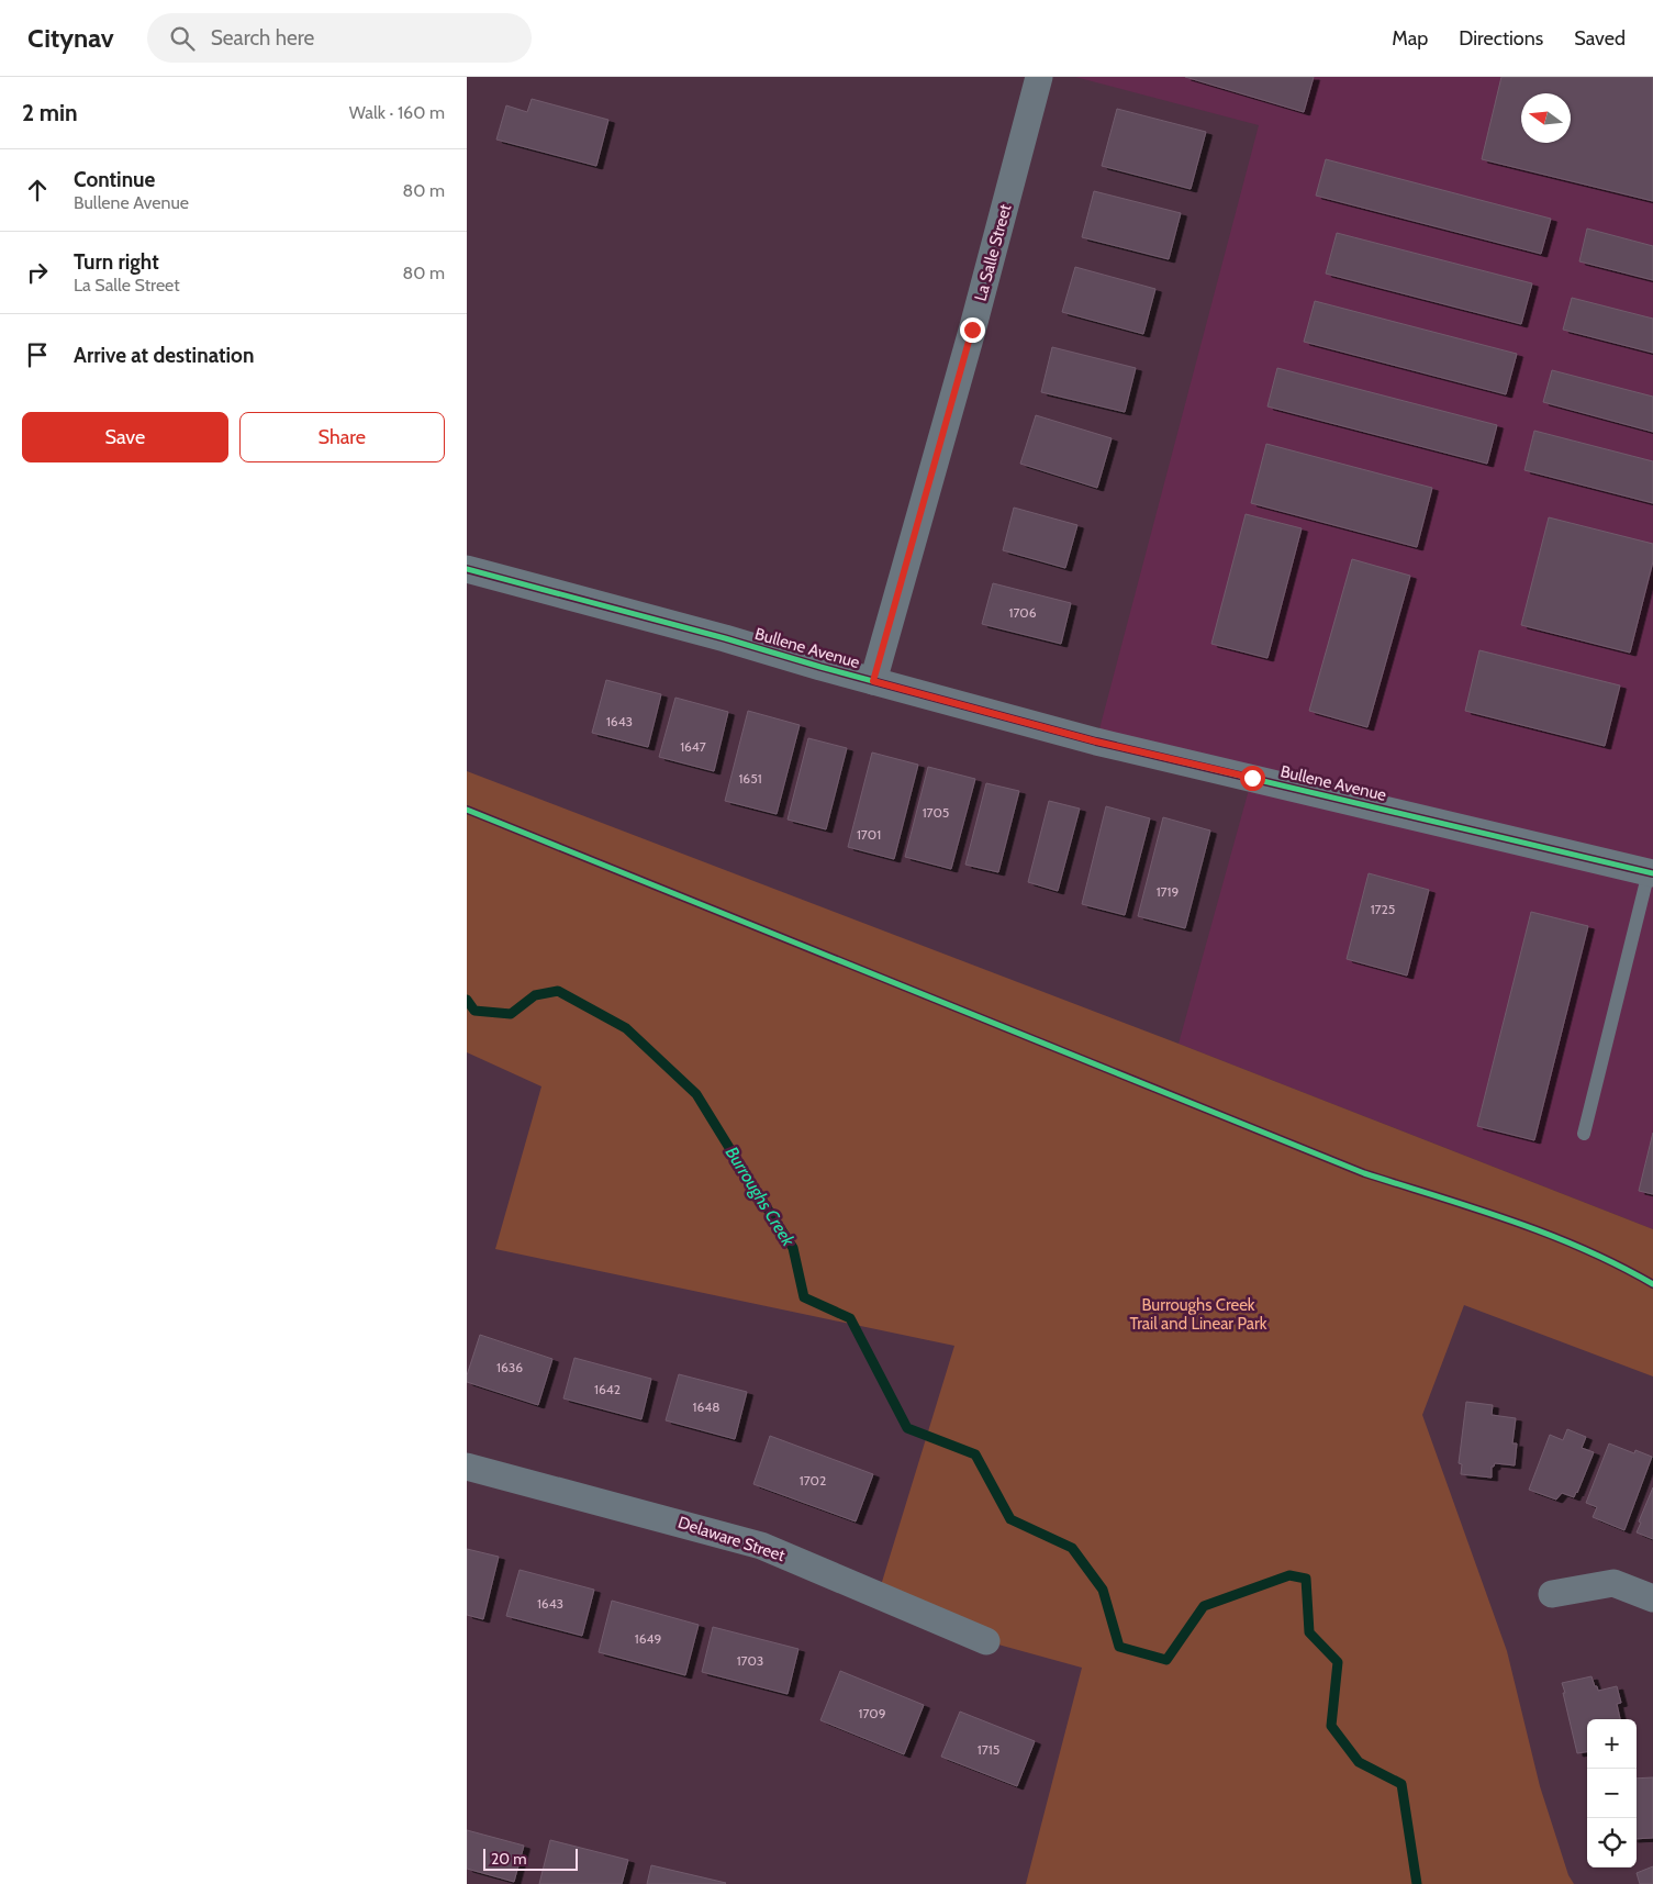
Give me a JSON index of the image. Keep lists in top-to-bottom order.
{
  "streets": {
    "street": ["La Salle Street", "Bullene Avenue", "Delaware Street"]
  },
  "crossings": [
    ["La Salle Street", "Bullene Avenue"]
  ],
  "water": ["Burroughs Creek"],
  "parks": ["Burroughs Creek Trail and Linear Park"],
  "house_numbers": [
    "1706",
    "1643",
    "1647",
    "1651",
    "1705",
    "1701",
    "1719",
    "1725",
    "1636",
    "1642",
    "1648",
    "1702",
    "1643",
    "1649",
    "1703",
    "1709",
    "1715"
  ],
  "scale_bar": "20 m",
  "north": "left",
  "page": {
    "header": "Citynav",
    "search": "Search here",
    "nav": ["Map", "Directions", "Saved"],
    "heading": ["2 min", "Walk · 160 m"],
    "list": [
      ["Continue", "Bullene Avenue", "80 m"],
      ["Turn right", "La Salle Street", "80 m"],
      "Arrive at destination"
    ],
    "buttons": ["Save", "Share"],
    "map_buttons": ["+", "−"],
    "scale": "20 m"
  }
}
